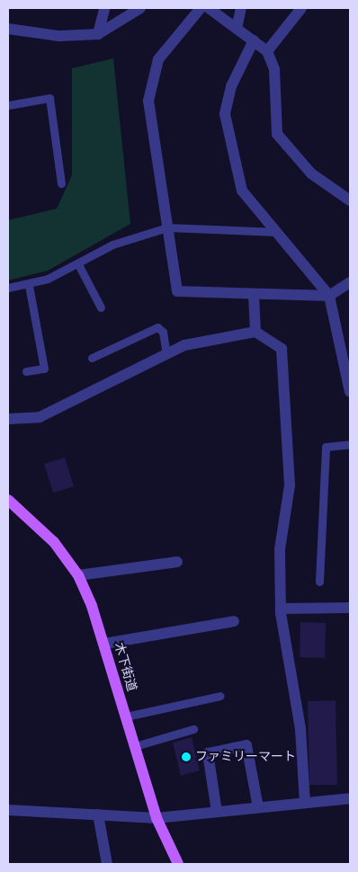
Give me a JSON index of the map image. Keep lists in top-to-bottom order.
{
  "streets": {
    "main road": ["木下街道"]
  },
  "places": ["ファミリーマート"]
}
